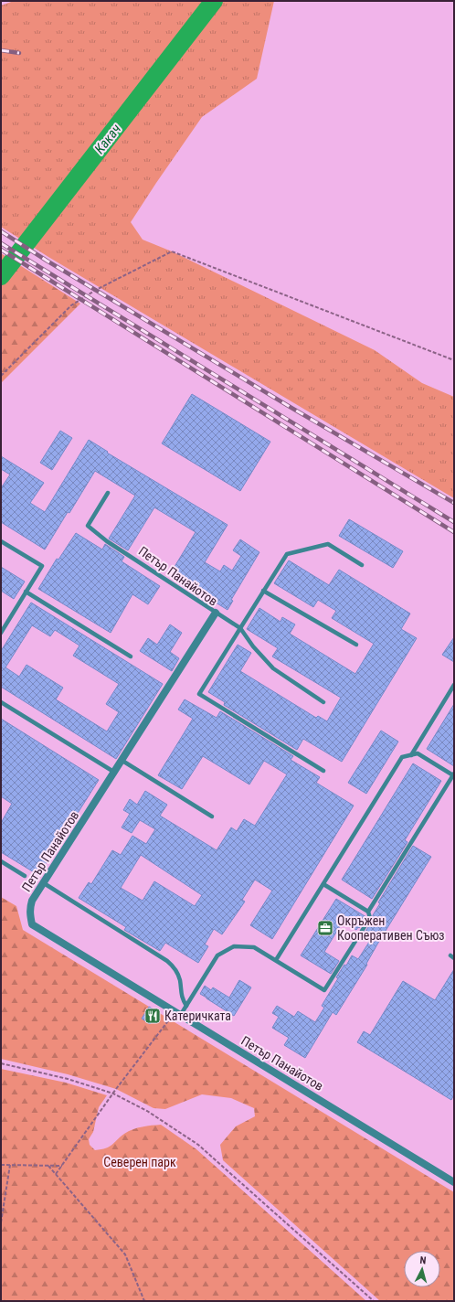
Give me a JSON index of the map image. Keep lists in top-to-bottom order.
{
  "streets": {
    "street": ["Петър Панайотов"]
  },
  "water": ["Какач"],
  "parks": ["Северен парк"],
  "places": {
    "office": ["Окръжен Кооперативен Съюз"],
    "restaurant": ["Катеричката"]
  },
  "north": "top"
}
